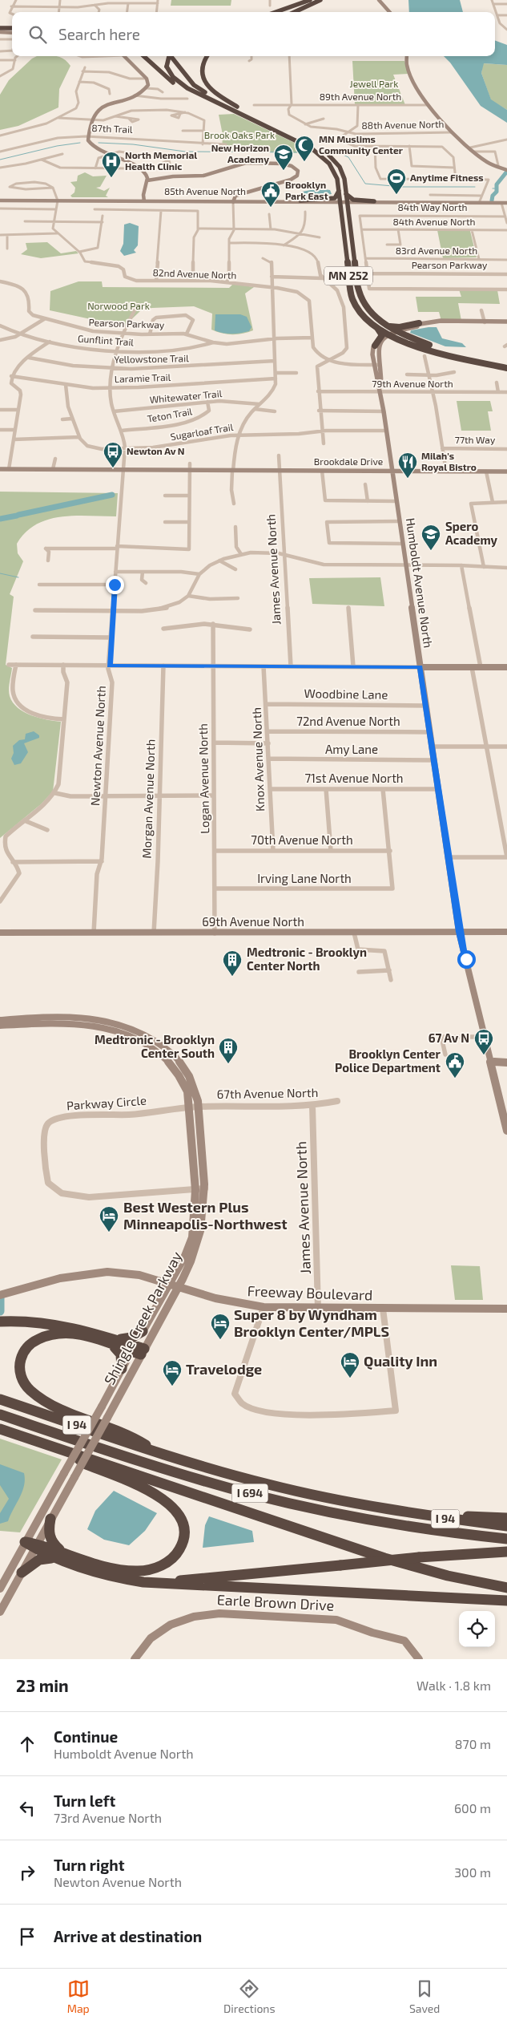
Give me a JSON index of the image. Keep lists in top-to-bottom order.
{
  "streets": {
    "highway": ["MN 252", "I 94", "I 694"],
    "street": [
      "89th Avenue North",
      "88th Avenue North",
      "87th Trail",
      "85th Avenue North",
      "84th Way North",
      "84th Avenue North",
      "83rd Avenue North",
      "Pearson Parkway",
      "82nd Avenue North",
      "Gunflint Trail",
      "Yellowstone Trail",
      "Laramie Trail",
      "79th Avenue North",
      "Whitewater Trail",
      "Teton Trail",
      "Sugarloaf Trail",
      "77th Way",
      "Brookdale Drive",
      "James Avenue North",
      "Humboldt Avenue North",
      "Woodbine Lane",
      "72nd Avenue North",
      "Newton Avenue North",
      "Amy Lane",
      "Knox Avenue North",
      "Logan Avenue North",
      "71st Avenue North",
      "Morgan Avenue North",
      "70th Avenue North",
      "Irving Lane North",
      "69th Avenue North",
      "67th Avenue North",
      "Parkway Circle",
      "Freeway Boulevard",
      "Shingle Creek Parkway",
      "Earle Brown Drive"
    ]
  },
  "crossings": [
    ["85th Avenue North", "MN 252"],
    ["84th Way North", "84th Avenue North"],
    ["Pearson Parkway", "Gunflint Trail"],
    ["Pearson Parkway", "Newton Avenue North"],
    ["Gunflint Trail", "Newton Avenue North"],
    ["Yellowstone Trail", "Newton Avenue North"],
    ["Laramie Trail", "Newton Avenue North"],
    ["79th Avenue North", "Humboldt Avenue North"],
    ["Whitewater Trail", "Teton Trail"],
    ["Whitewater Trail", "Newton Avenue North"],
    ["Teton Trail", "Newton Avenue North"],
    ["Sugarloaf Trail", "Humboldt Avenue North"],
    ["Sugarloaf Trail", "Newton Avenue North"],
    ["Brookdale Drive", "James Avenue North"],
    ["Brookdale Drive", "Humboldt Avenue North"],
    ["Brookdale Drive", "Newton Avenue North"],
    ["James Avenue North", "67th Avenue North"],
    ["James Avenue North", "Freeway Boulevard"],
    ["Humboldt Avenue North", "Woodbine Lane"],
    ["Humboldt Avenue North", "72nd Avenue North"],
    ["Humboldt Avenue North", "Amy Lane"],
    ["Humboldt Avenue North", "71st Avenue North"],
    ["Humboldt Avenue North", "69th Avenue North"],
    ["Woodbine Lane", "Knox Avenue North"],
    ["72nd Avenue North", "Knox Avenue North"],
    ["Newton Avenue North", "69th Avenue North"],
    ["Amy Lane", "Knox Avenue North"],
    ["Knox Avenue North", "71st Avenue North"],
    ["Knox Avenue North", "70th Avenue North"],
    ["Logan Avenue North", "70th Avenue North"],
    ["Logan Avenue North", "Irving Lane North"],
    ["Logan Avenue North", "69th Avenue North"],
    ["Morgan Avenue North", "69th Avenue North"],
    ["70th Avenue North", "Irving Lane North"],
    ["67th Avenue North", "Parkway Circle"],
    ["67th Avenue North", "Shingle Creek Parkway"],
    ["Parkway Circle", "Shingle Creek Parkway"],
    ["Freeway Boulevard", "Shingle Creek Parkway"]
  ],
  "parks": ["Jewell Park", "Brook Oaks Park", "Norwood Park"],
  "places": {
    "mosque": ["MN Muslims Community Center"],
    "school or university": ["New Horizon Academy", "Spero Academy"],
    "hospital": ["North Memorial Health Clinic"],
    "sports": ["Anytime Fitness"],
    "public building": ["Brooklyn Park East", "Brooklyn Center Police Department"],
    "bus stop": ["Newton Av N", "67 Av N"],
    "restaurant": ["Milah's Royal Bistro"],
    "building": ["Medtronic - Brooklyn Center North", "Medtronic - Brooklyn Center South"],
    "hotel": [
      "Best Western Plus Minneapolis-Northwest",
      "Super 8 by Wyndham Brooklyn Center/MPLS",
      "Quality Inn",
      "Travelodge"
    ]
  },
  "page": {
    "search": "Search here",
    "heading": ["23 min", "Walk · 1.8 km"],
    "list": [
      ["Continue", "Humboldt Avenue North", "870 m"],
      ["Turn left", "73rd Avenue North", "600 m"],
      ["Turn right", "Newton Avenue North", "300 m"],
      "Arrive at destination"
    ],
    "nav": ["Map", "Directions", "Saved"]
  }
}
